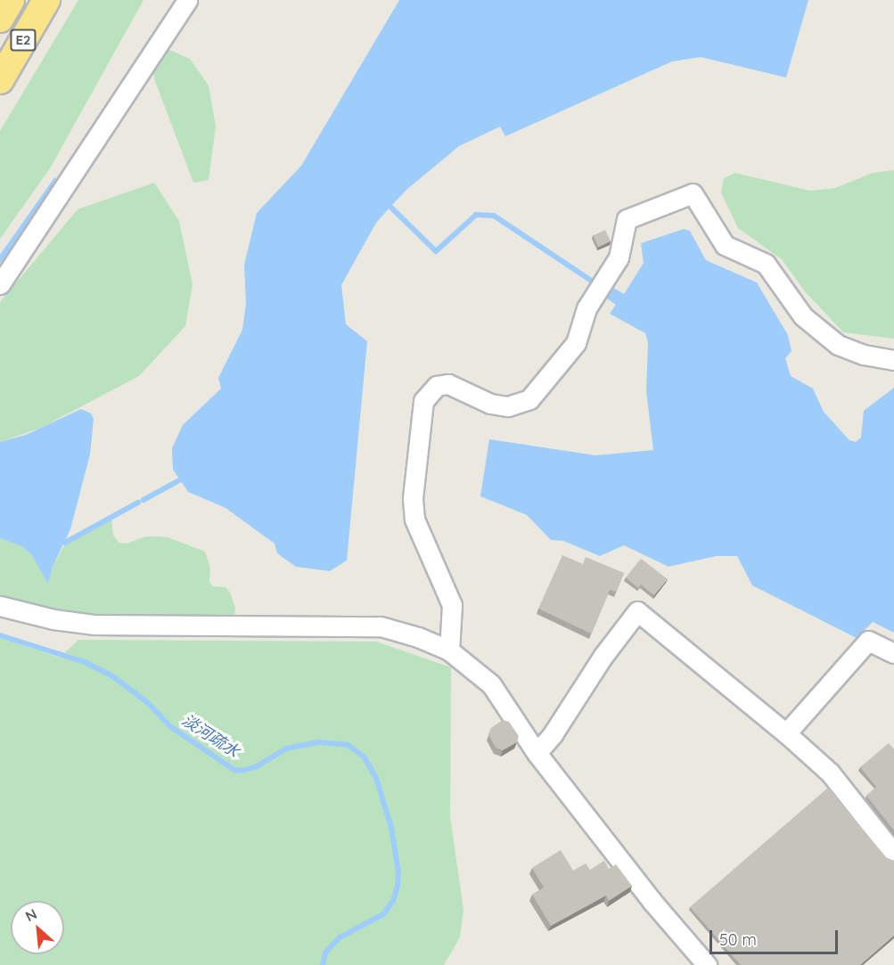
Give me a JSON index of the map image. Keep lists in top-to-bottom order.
{
  "streets": {
    "highway": ["E2"]
  },
  "water": ["淡河疏水"],
  "scale_bar": "50 m",
  "north": "top left"
}
